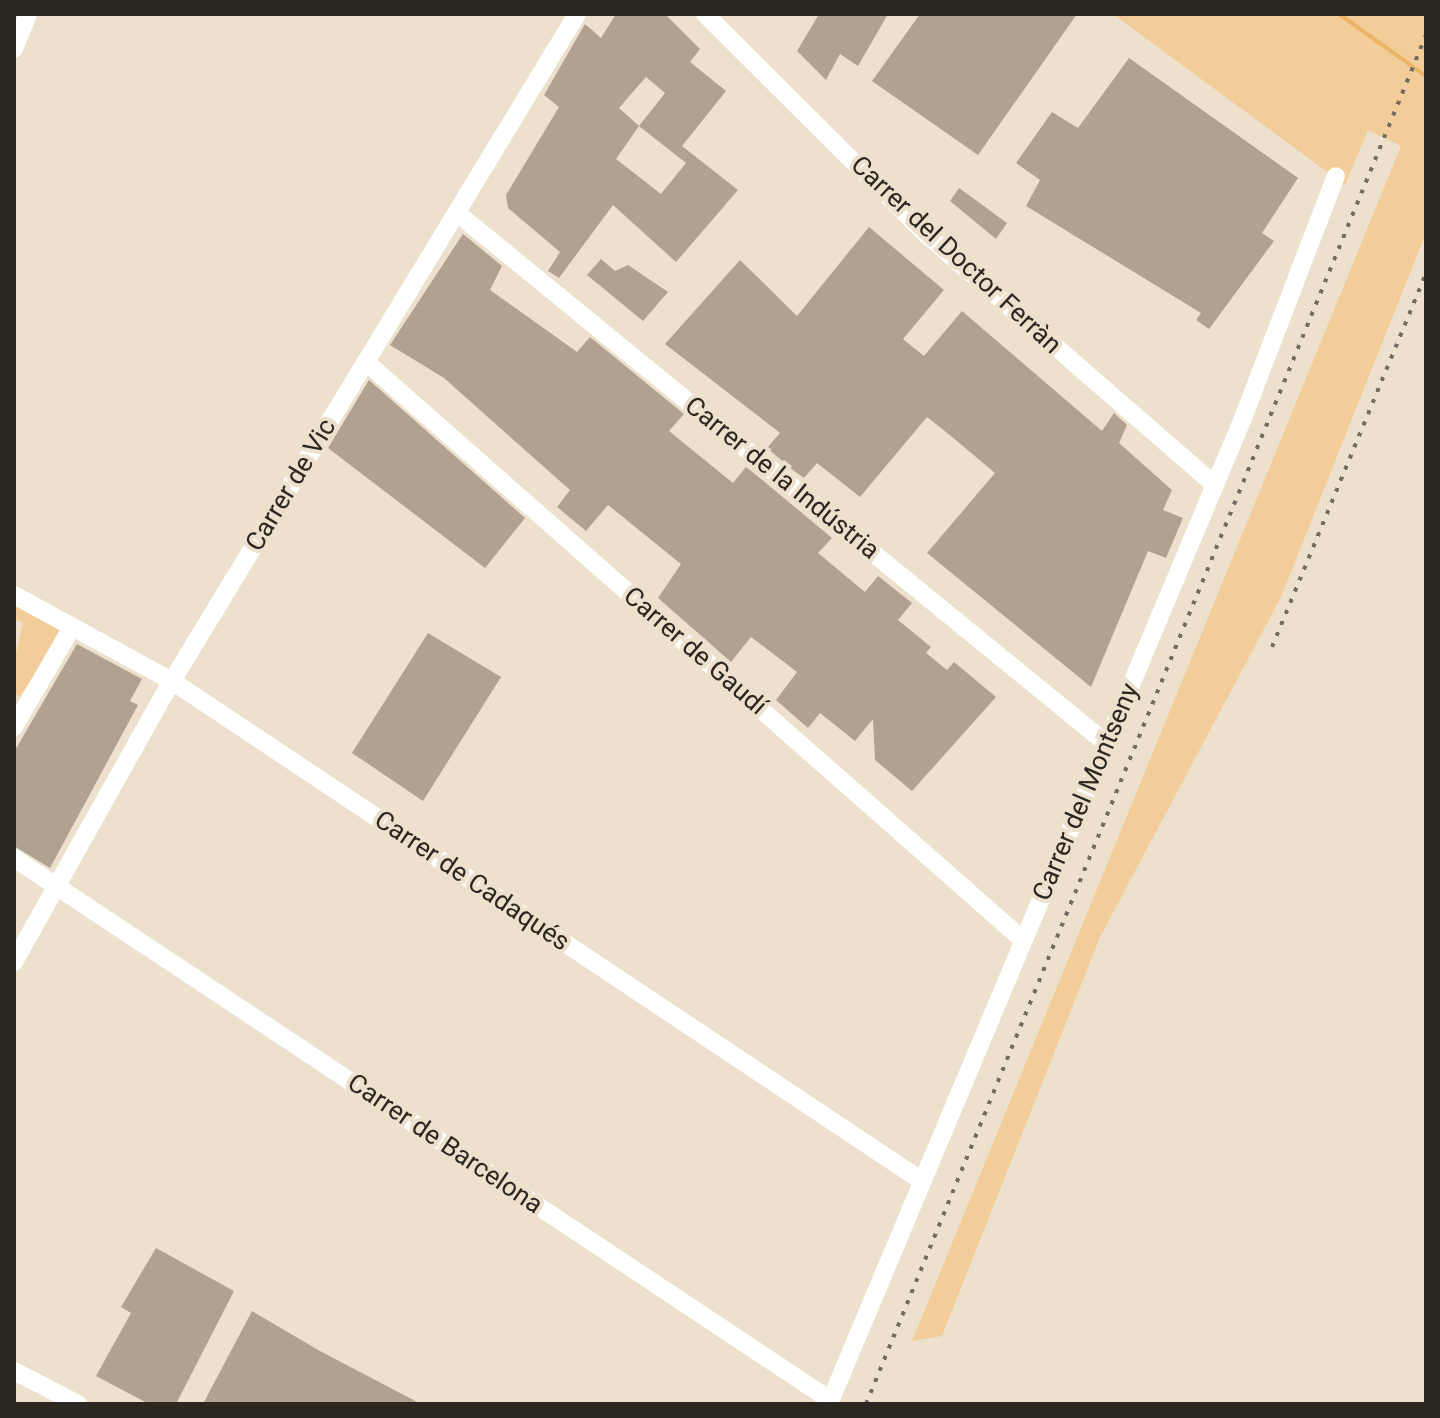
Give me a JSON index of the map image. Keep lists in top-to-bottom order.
{
  "streets": {
    "street": [
      "Carrer del Doctor Ferràn",
      "Carrer de la Indústria",
      "Carrer de Vic",
      "Carrer de Gaudí",
      "Carrer del Montseny",
      "Carrer de Cadaqués",
      "Carrer de Barcelona"
    ]
  },
  "crossings": [
    ["Carrer del Doctor Ferràn", "Carrer del Montseny"],
    ["Carrer de la Indústria", "Carrer de Vic"],
    ["Carrer de la Indústria", "Carrer del Montseny"],
    ["Carrer de Vic", "Carrer de Gaudí"],
    ["Carrer de Vic", "Carrer de Cadaqués"],
    ["Carrer de Vic", "Carrer de Barcelona"],
    ["Carrer de Gaudí", "Carrer del Montseny"],
    ["Carrer del Montseny", "Carrer de Cadaqués"],
    ["Carrer del Montseny", "Carrer de Barcelona"]
  ]
}
